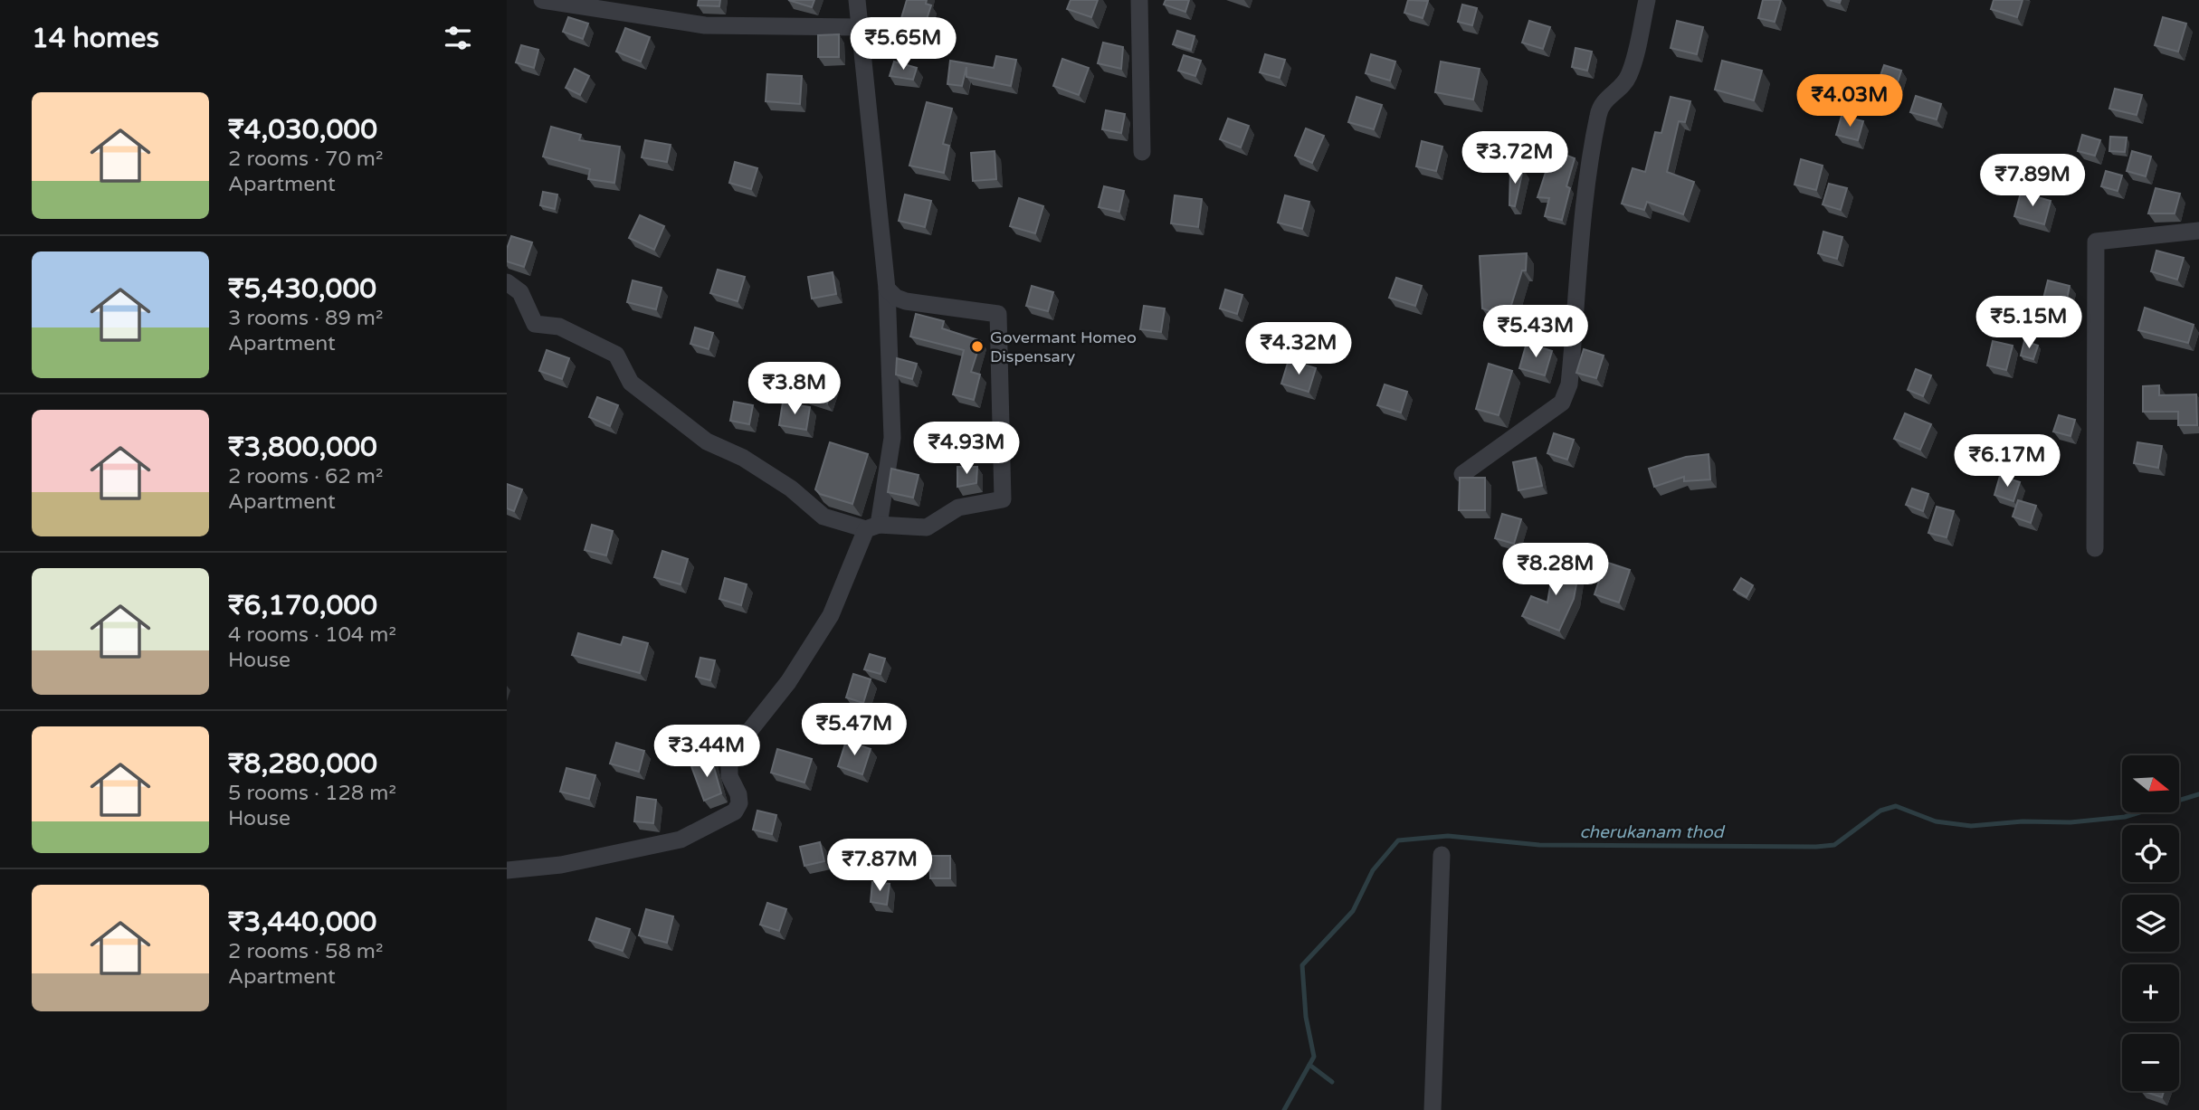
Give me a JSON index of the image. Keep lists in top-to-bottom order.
{
  "water": ["cherukanam thod"],
  "places": ["Govermant Homeo Dispensary"],
  "north": "right",
  "page": {
    "heading": "14 homes",
    "price": [
      "₹5.65M",
      "₹4.03M",
      "₹3.72M",
      "₹7.89M",
      "₹5.15M",
      "₹5.43M",
      "₹4.32M",
      "₹3.8M",
      "₹4.93M",
      "₹6.17M",
      "₹8.28M",
      "₹5.47M",
      "₹3.44M",
      "₹7.87M"
    ],
    "list": [
      {
        "name": "₹4,030,000",
        "note": "2 rooms · 70 m² · Apartment"
      },
      {
        "name": "₹5,430,000",
        "note": "3 rooms · 89 m² · Apartment"
      },
      {
        "name": "₹3,800,000",
        "note": "2 rooms · 62 m² · Apartment"
      },
      {
        "name": "₹6,170,000",
        "note": "4 rooms · 104 m² · House"
      },
      {
        "name": "₹8,280,000",
        "note": "5 rooms · 128 m² · House"
      },
      {
        "name": "₹3,440,000",
        "note": "2 rooms · 58 m² · Apartment"
      }
    ],
    "map_buttons": ["+", "−"]
  }
}
